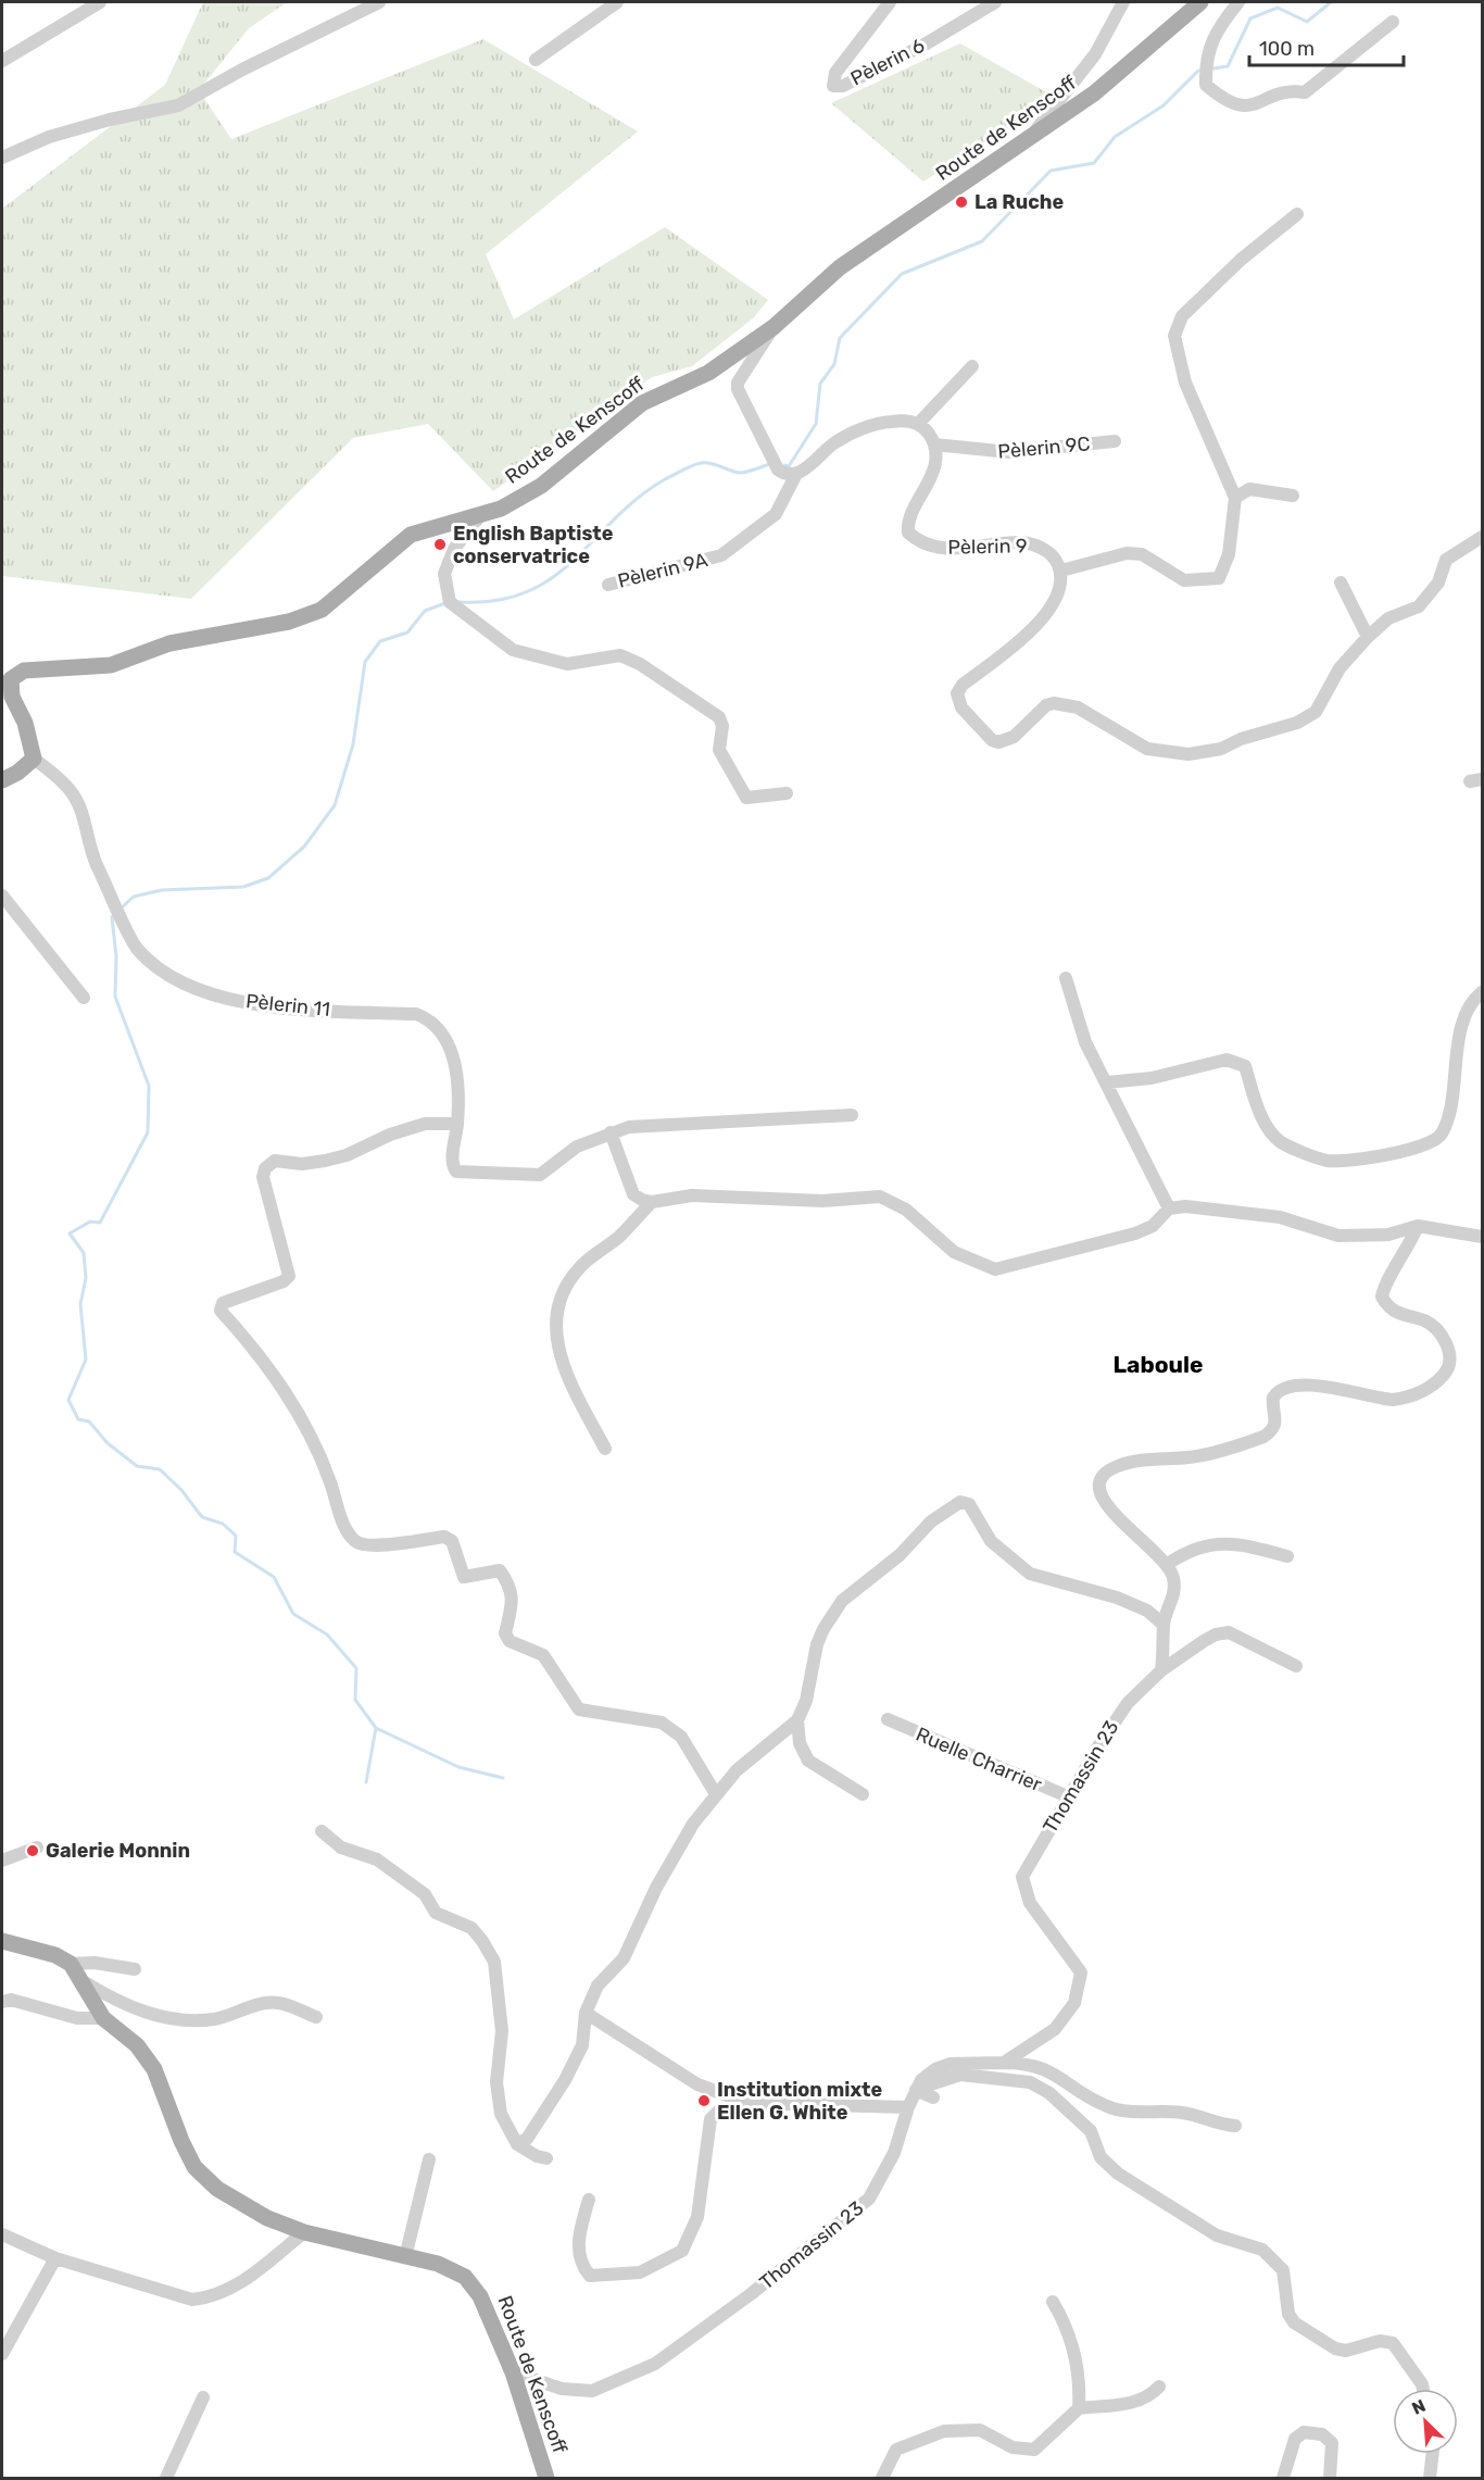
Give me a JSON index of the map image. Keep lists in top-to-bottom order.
{
  "streets": {
    "main road": ["Route de Kenscoff"],
    "street": [
      "Pèlerin 6",
      "Pèlerin 9C",
      "Pèlerin 9",
      "Pèlerin 9A",
      "Pèlerin 11",
      "Ruelle Charrier",
      "Thomassin 23"
    ]
  },
  "crossings": [
    ["Route de Kenscoff", "Pèlerin 11"],
    ["Route de Kenscoff", "Thomassin 23"],
    ["Pèlerin 9C", "Pèlerin 9"],
    ["Ruelle Charrier", "Thomassin 23"]
  ],
  "districts": ["Laboule"],
  "places": [
    "La Ruche",
    "English Baptiste conservatrice",
    "Galerie Monnin",
    "Institution mixte Ellen G. White"
  ],
  "scale_bar": "100 m",
  "north": "top left"
}
